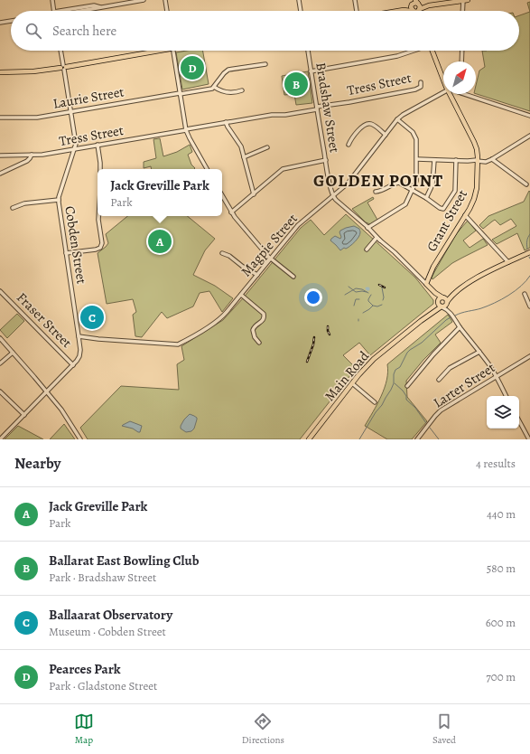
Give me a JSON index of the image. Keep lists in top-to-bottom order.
{
  "streets": {
    "main road": ["Grant Street", "Main Road"],
    "street": [
      "Tress Street",
      "Laurie Street",
      "Bradshaw Street",
      "Cobden Street",
      "Magpie Street",
      "Fraser Street",
      "Larter Street"
    ]
  },
  "crossings": [
    ["Tress Street", "Bradshaw Street"],
    ["Tress Street", "Cobden Street"],
    ["Laurie Street", "Cobden Street"],
    ["Bradshaw Street", "Magpie Street"],
    ["Cobden Street", "Magpie Street"],
    ["Cobden Street", "Fraser Street"]
  ],
  "districts": ["GOLDEN POINT"],
  "north": "top right",
  "page": {
    "search": "Search here",
    "pins": [
      "D",
      "B",
      "A",
      "C"
    ],
    "popup": ["Jack Greville Park", "Park"],
    "heading": ["Nearby", "4 results"],
    "list": [
      {
        "mark": "A",
        "name": "Jack Greville Park",
        "note": "Park",
        "value": "440 m"
      },
      {
        "mark": "B",
        "name": "Ballarat East Bowling Club",
        "note": "Park · Bradshaw Street",
        "value": "580 m"
      },
      {
        "mark": "C",
        "name": "Ballaarat Observatory",
        "note": "Museum · Cobden Street",
        "value": "600 m"
      },
      {
        "mark": "D",
        "name": "Pearces Park",
        "note": "Park · Gladstone Street",
        "value": "700 m"
      }
    ],
    "nav": ["Map", "Directions", "Saved"]
  }
}
